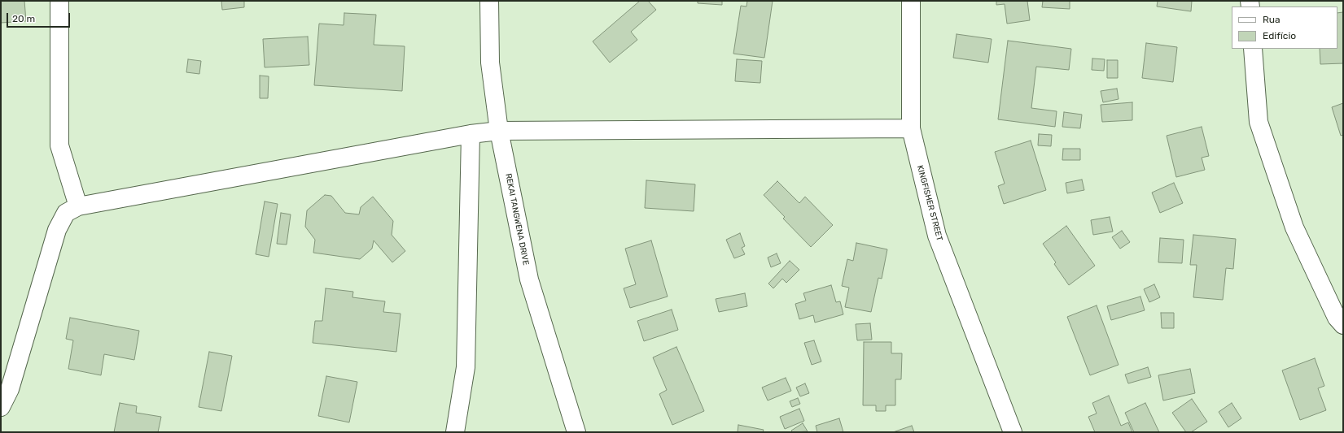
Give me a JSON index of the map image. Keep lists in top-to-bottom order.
{
  "streets": {
    "street": ["KINGFISHER STREET", "REKAI TANGWENA DRIVE"]
  },
  "legend": ["Rua", "Edifício"],
  "scale_bar": "20 m"
}
